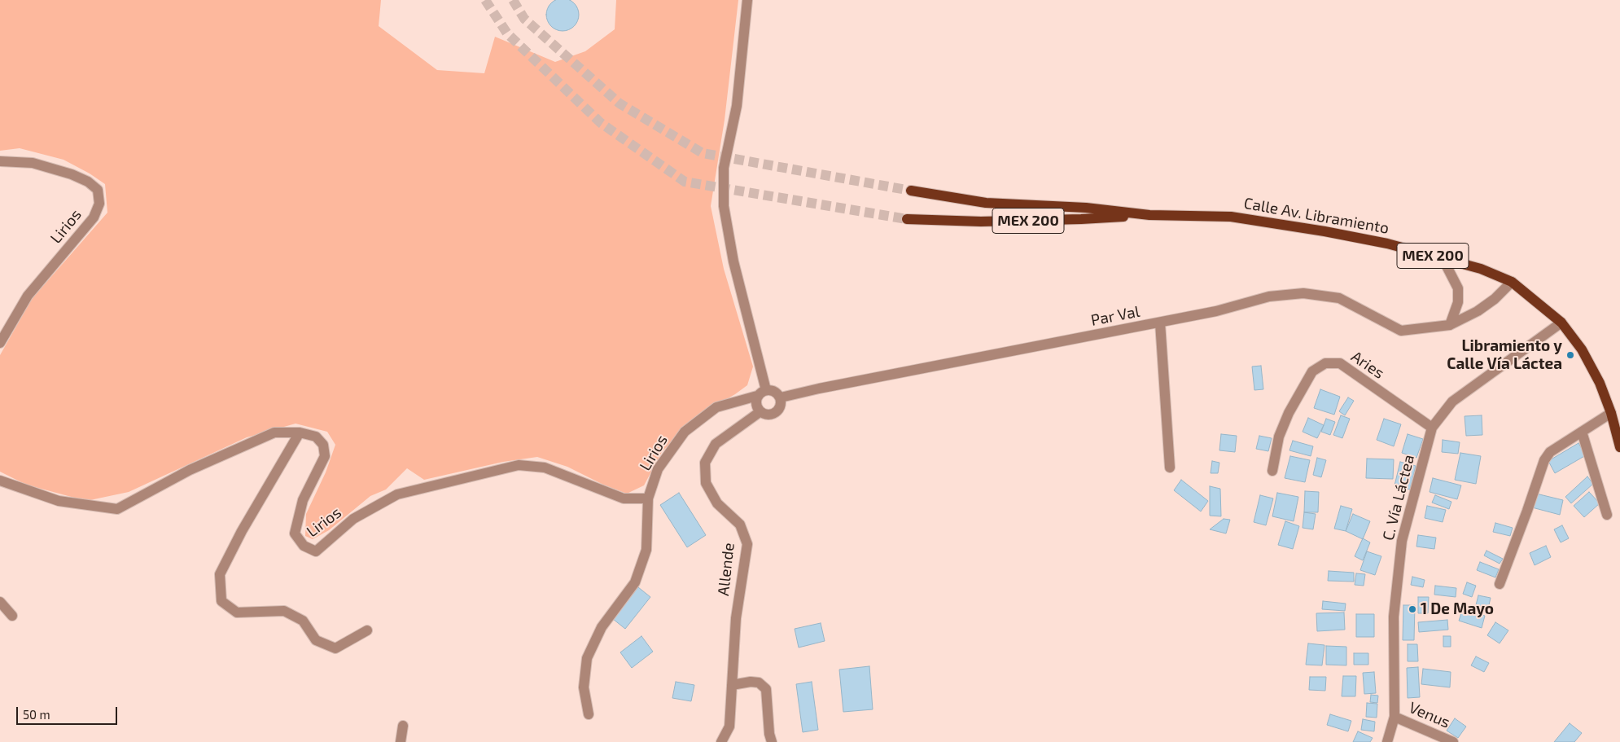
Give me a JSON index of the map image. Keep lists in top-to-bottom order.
{
  "streets": {
    "main road": ["Calle Av. Libramiento", "MEX 200"],
    "street": [
      "Lirios",
      "Par Val",
      "Aries",
      "C. Vía Láctea",
      "Allende",
      "Venus"
    ]
  },
  "crossings": [
    ["Calle Av. Libramiento", "Par Val"],
    ["Calle Av. Libramiento", "C. Vía Láctea"],
    ["Lirios", "Par Val"],
    ["Lirios", "Allende"],
    ["Par Val", "Allende"],
    ["Aries", "C. Vía Láctea"],
    ["C. Vía Láctea", "Venus"]
  ],
  "places": ["Libramiento y Calle Vía Láctea", "1 De Mayo"],
  "scale_bar": "50 m"
}
